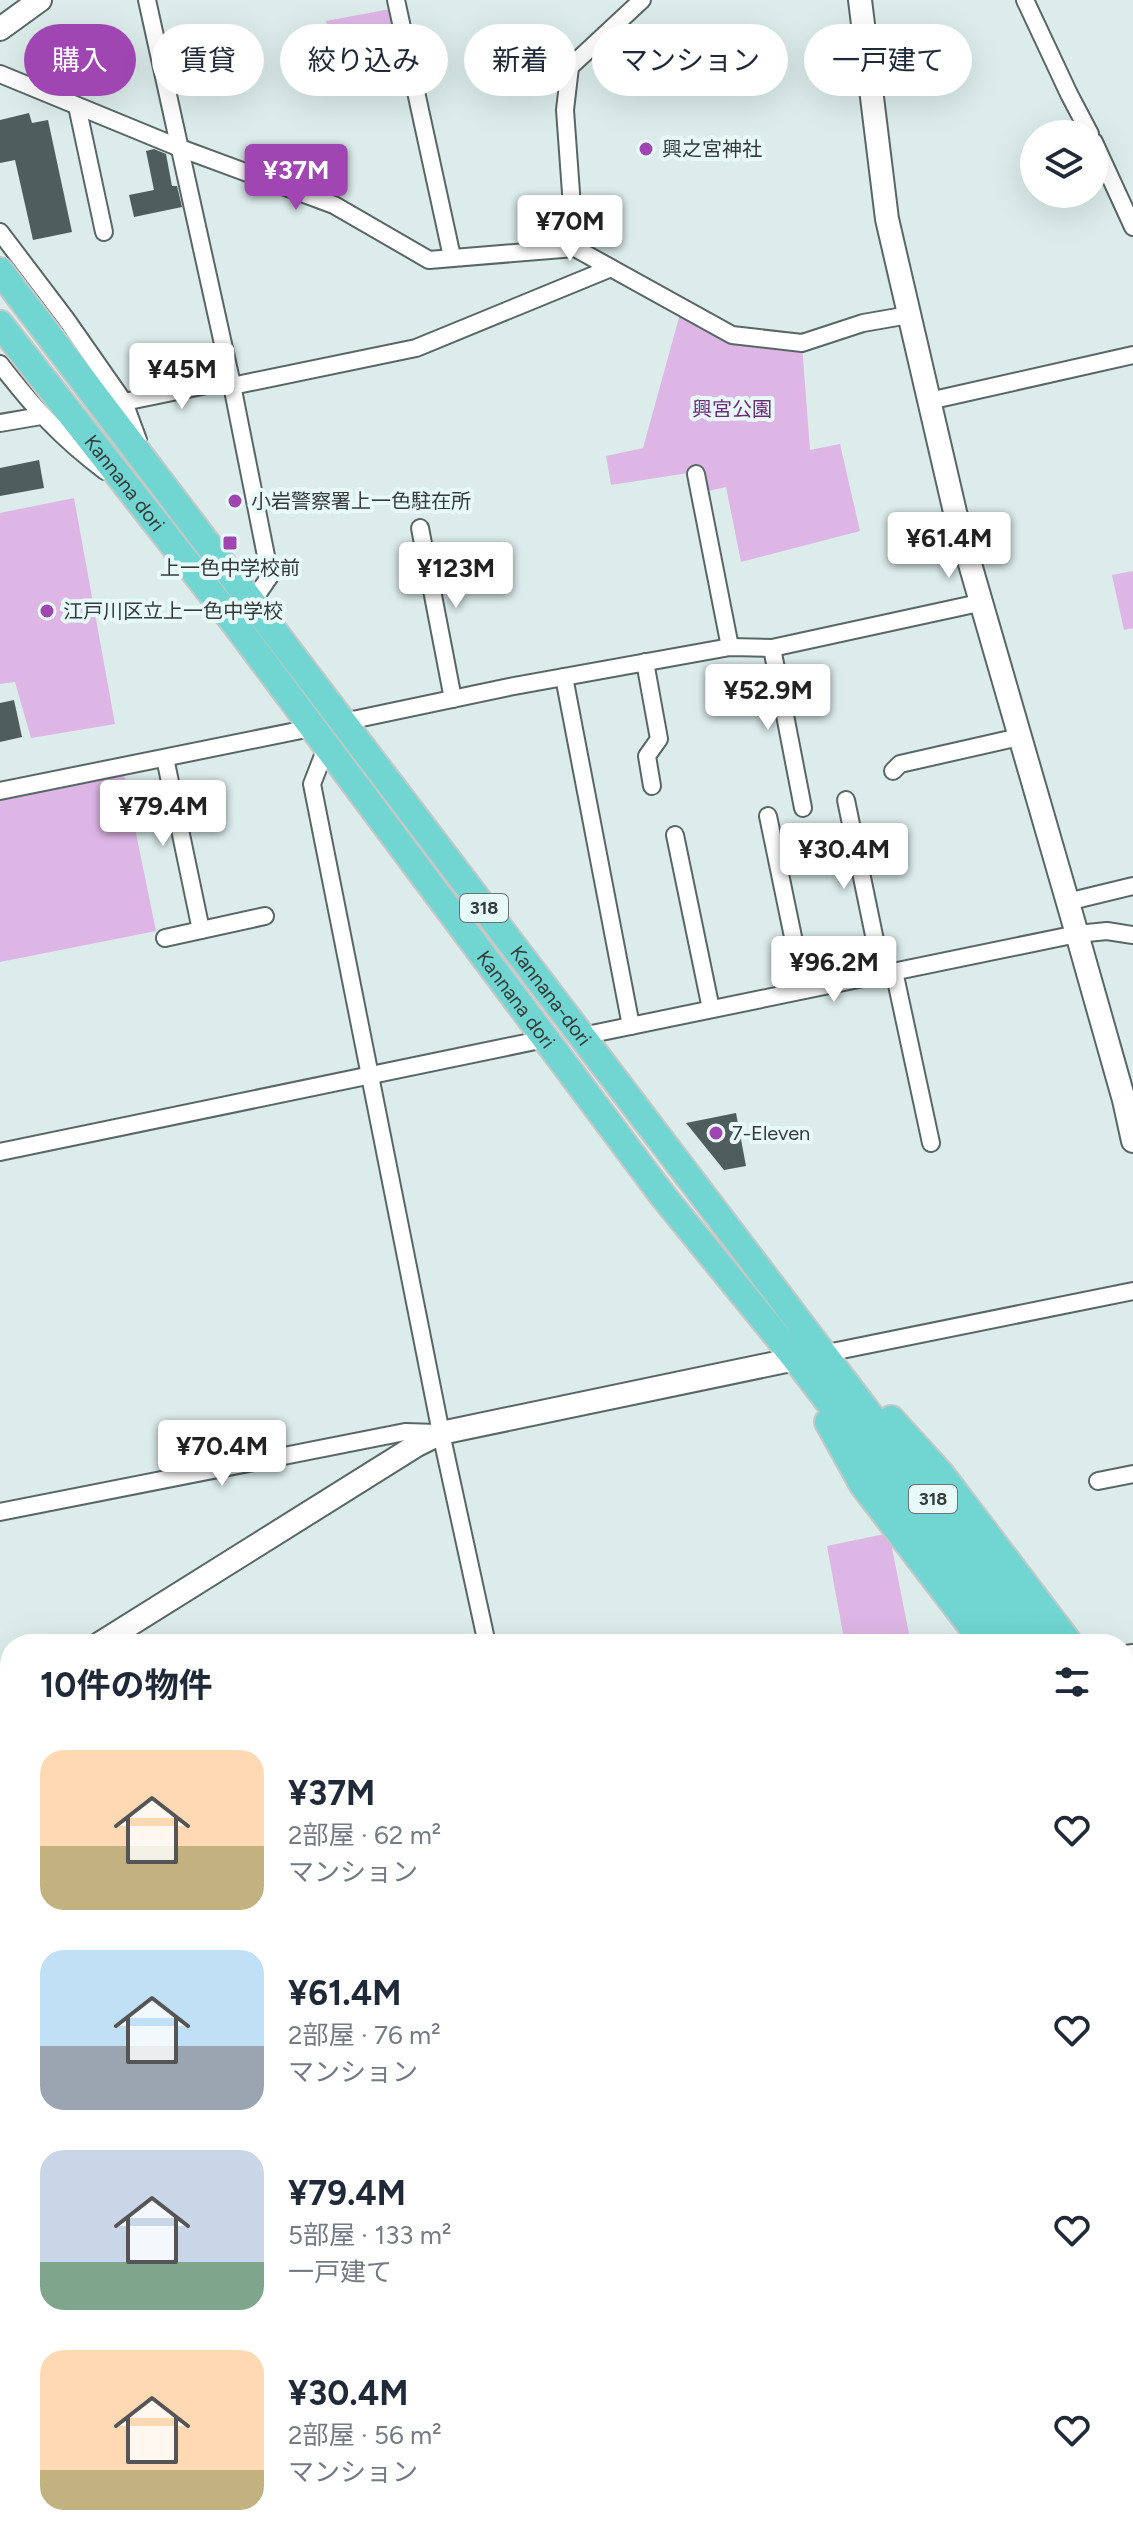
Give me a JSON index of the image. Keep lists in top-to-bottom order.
{
  "streets": {
    "main road": ["Kannana dori", "318", "Kannana-dori"]
  },
  "crossings": [
    ["Kannana dori", "318"]
  ],
  "parks": ["興宮公園"],
  "places": {
    "other": [
      "興之宮神社",
      "小岩警察署上一色駐在所",
      "江戸川区立上一色中学校",
      "7-Eleven"
    ],
    "transit": ["上一色中学校前"]
  },
  "page": {
    "chip": [
      "購入",
      "賃貸",
      "絞り込み",
      "新着",
      "マンション",
      "一戸建て"
    ],
    "price": [
      "¥37M",
      "¥70M",
      "¥45M",
      "¥61.4M",
      "¥123M",
      "¥52.9M",
      "¥79.4M",
      "¥30.4M",
      "¥96.2M",
      "¥70.4M"
    ],
    "heading": "10件の物件",
    "list": [
      {
        "name": "¥37M",
        "note": "2部屋 · 62 m² · マンション"
      },
      {
        "name": "¥61.4M",
        "note": "2部屋 · 76 m² · マンション"
      },
      {
        "name": "¥79.4M",
        "note": "5部屋 · 133 m² · 一戸建て"
      },
      {
        "name": "¥30.4M",
        "note": "2部屋 · 56 m² · マンション"
      }
    ]
  }
}
